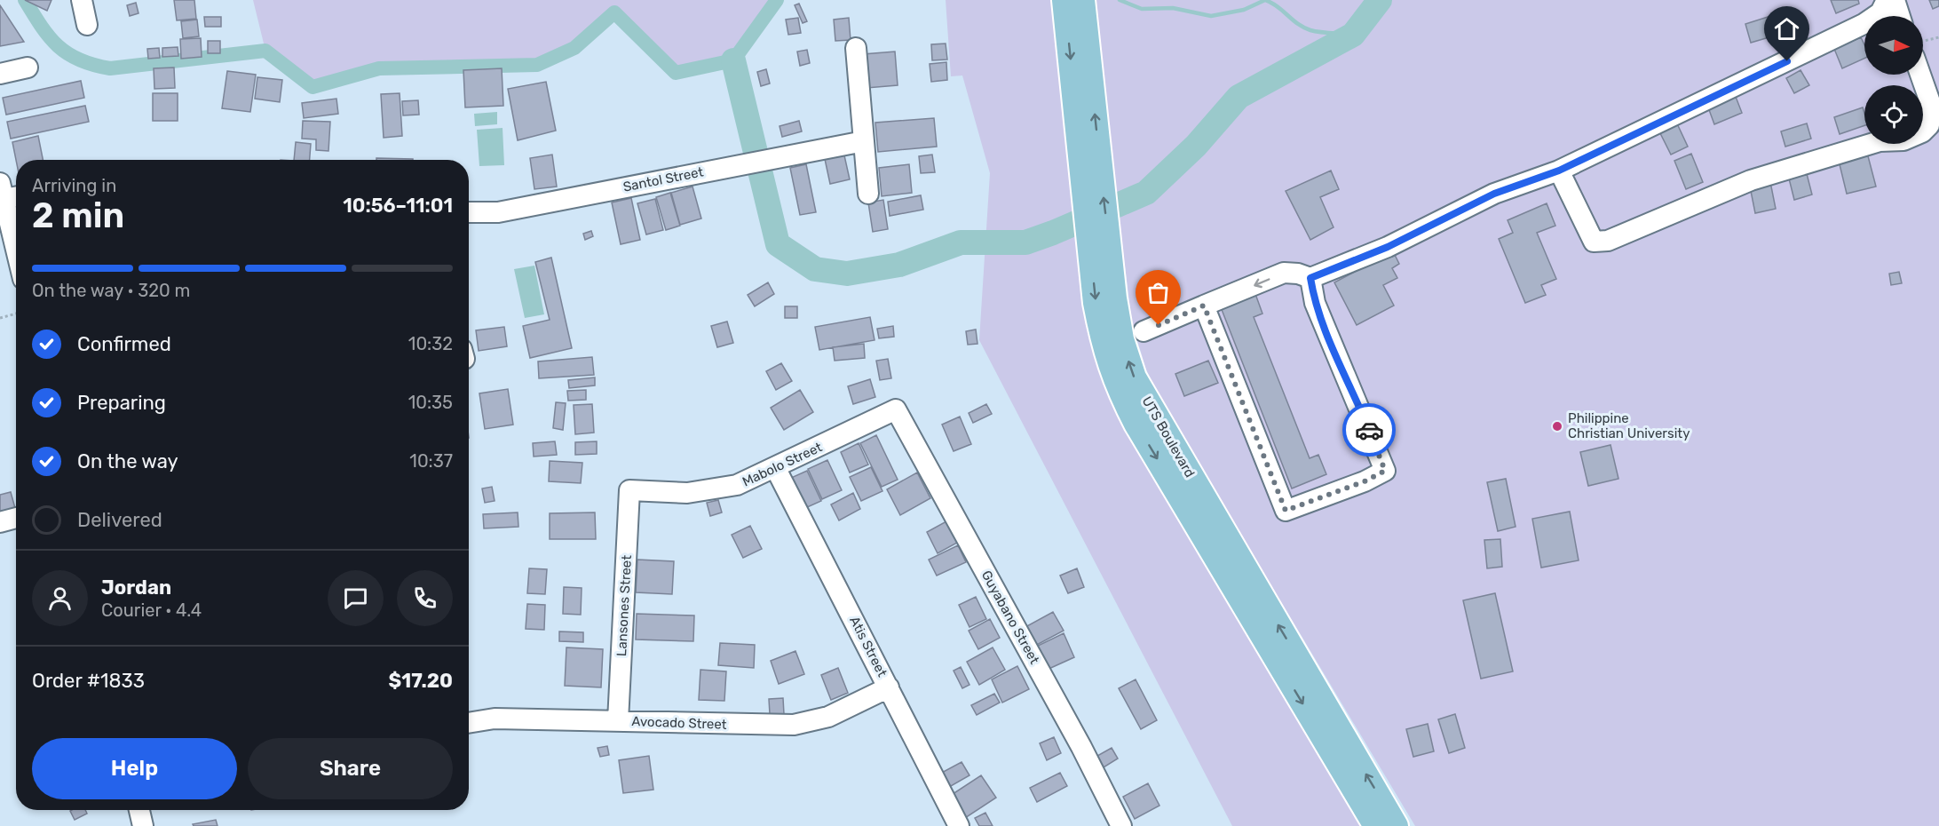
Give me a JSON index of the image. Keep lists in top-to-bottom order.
{
  "streets": {
    "main road": ["UTS Boulevard"],
    "street": [
      "Santol Street",
      "Mabolo Street",
      "Lansones Street",
      "Guyabano Street",
      "Atis Street",
      "Avocado Street"
    ]
  },
  "crossings": [
    ["Mabolo Street", "Lansones Street"],
    ["Mabolo Street", "Guyabano Street"],
    ["Mabolo Street", "Atis Street"],
    ["Lansones Street", "Avocado Street"],
    ["Atis Street", "Avocado Street"]
  ],
  "places": ["Philippine Christian University"],
  "north": "right",
  "page": {
    "heading": ["2 min", "Arriving in", "10:56–11:01"],
    "panel": [
      "Jordan",
      "Courier · 4.4",
      "Order #1833",
      "$17.20"
    ],
    "bar": "On the way · 320 m",
    "list": [
      ["Confirmed", "10:32"],
      ["Preparing", "10:35"],
      ["On the way", "10:37"],
      "Delivered"
    ],
    "buttons": ["Help", "Share"]
  }
}
